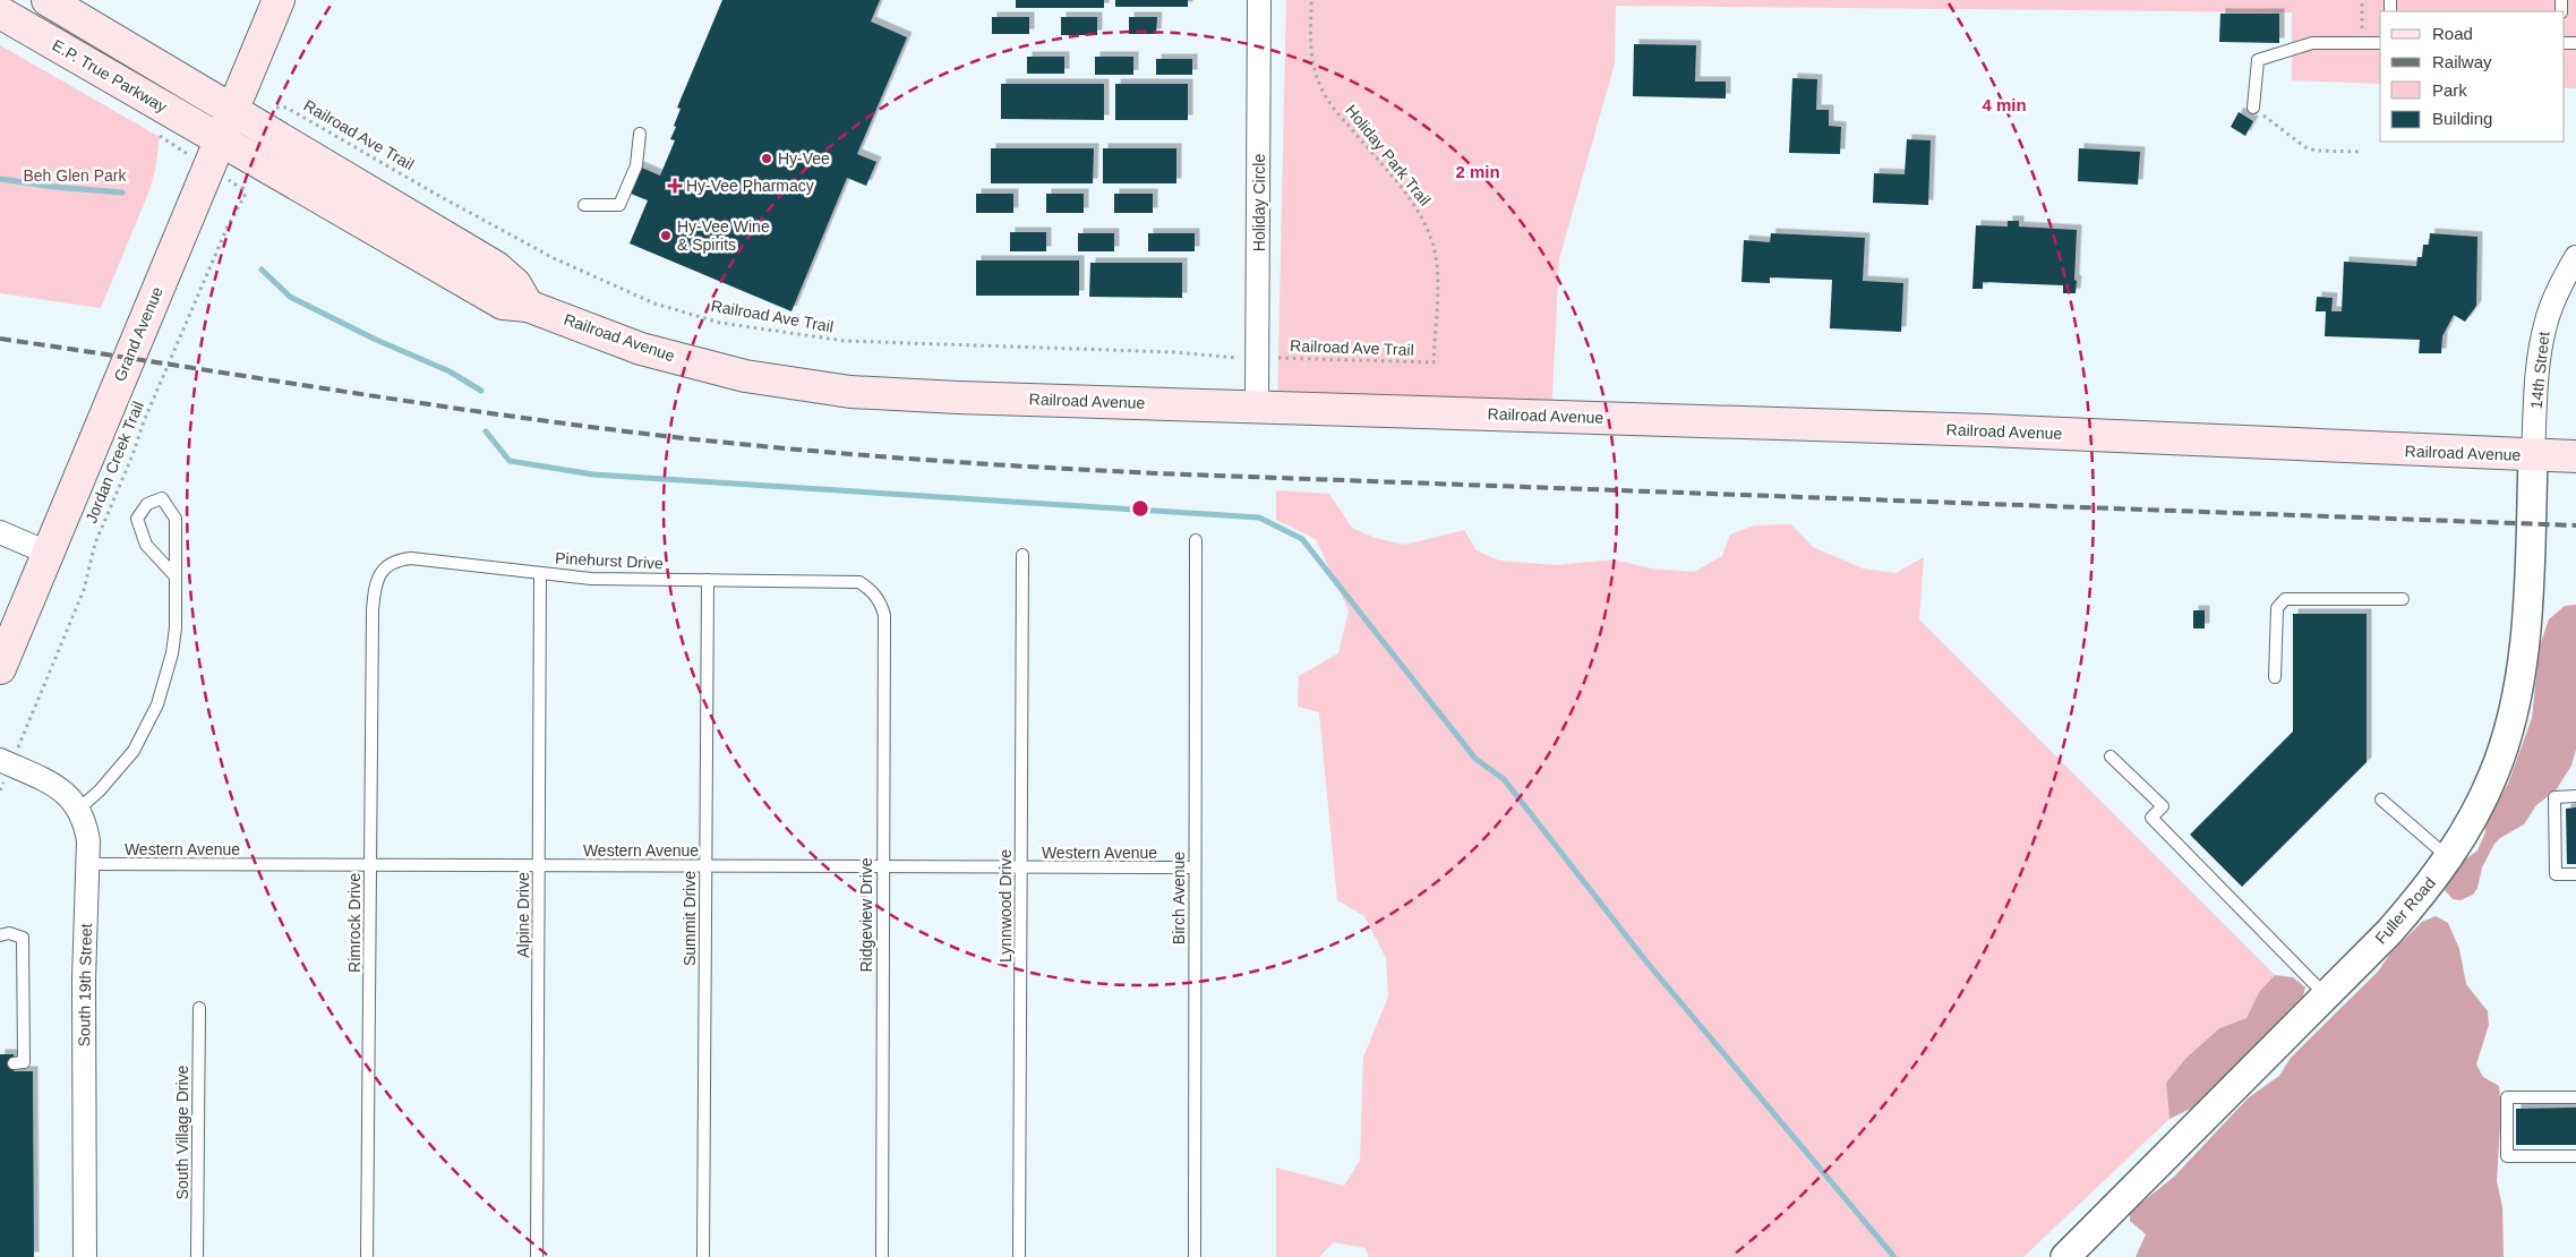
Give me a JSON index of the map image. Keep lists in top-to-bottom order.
{
  "streets": {
    "main road": ["E.P. True Parkway", "Grand Avenue", "Railroad Avenue"],
    "street": [
      "Holiday Circle",
      "14th Street",
      "Fuller Road",
      "South 19th Street"
    ],
    "lane": [
      "Pinehurst Drive",
      "Western Avenue",
      "Birch Avenue",
      "Lynnwood Drive",
      "Alpine Drive",
      "Ridgeview Drive",
      "Summit Drive",
      "Rimrock Drive",
      "South Village Drive"
    ],
    "path": ["Railroad Ave Trail", "Holiday Park Trail", "Jordan Creek Trail"]
  },
  "crossings": [
    ["E.P. True Parkway", "Grand Avenue"],
    ["E.P. True Parkway", "Railroad Avenue"],
    ["Railroad Ave Trail", "Holiday Park Trail"],
    ["Holiday Circle", "Railroad Avenue"],
    ["Grand Avenue", "Railroad Avenue"],
    ["Railroad Avenue", "14th Street"],
    ["Railroad Avenue", "Fuller Road"],
    ["14th Street", "Fuller Road"],
    ["Jordan Creek Trail", "South 19th Street"],
    ["Pinehurst Drive", "Alpine Drive"],
    ["Pinehurst Drive", "Ridgeview Drive"],
    ["Pinehurst Drive", "Summit Drive"],
    ["Pinehurst Drive", "Rimrock Drive"],
    ["Western Avenue", "Birch Avenue"],
    ["Western Avenue", "Lynnwood Drive"],
    ["Western Avenue", "Alpine Drive"],
    ["Western Avenue", "Ridgeview Drive"],
    ["Western Avenue", "Summit Drive"],
    ["Western Avenue", "Rimrock Drive"],
    ["Western Avenue", "South 19th Street"]
  ],
  "parks": ["Beh Glen Park"],
  "places": {
    "other": ["Hy-Vee", "Hy-Vee Wine & Spirits"],
    "health": ["Hy-Vee Pharmacy"]
  },
  "legend": [
    "Road",
    "Railway",
    "Park",
    "Building"
  ],
  "rings": ["4 min", "2 min"]
}
